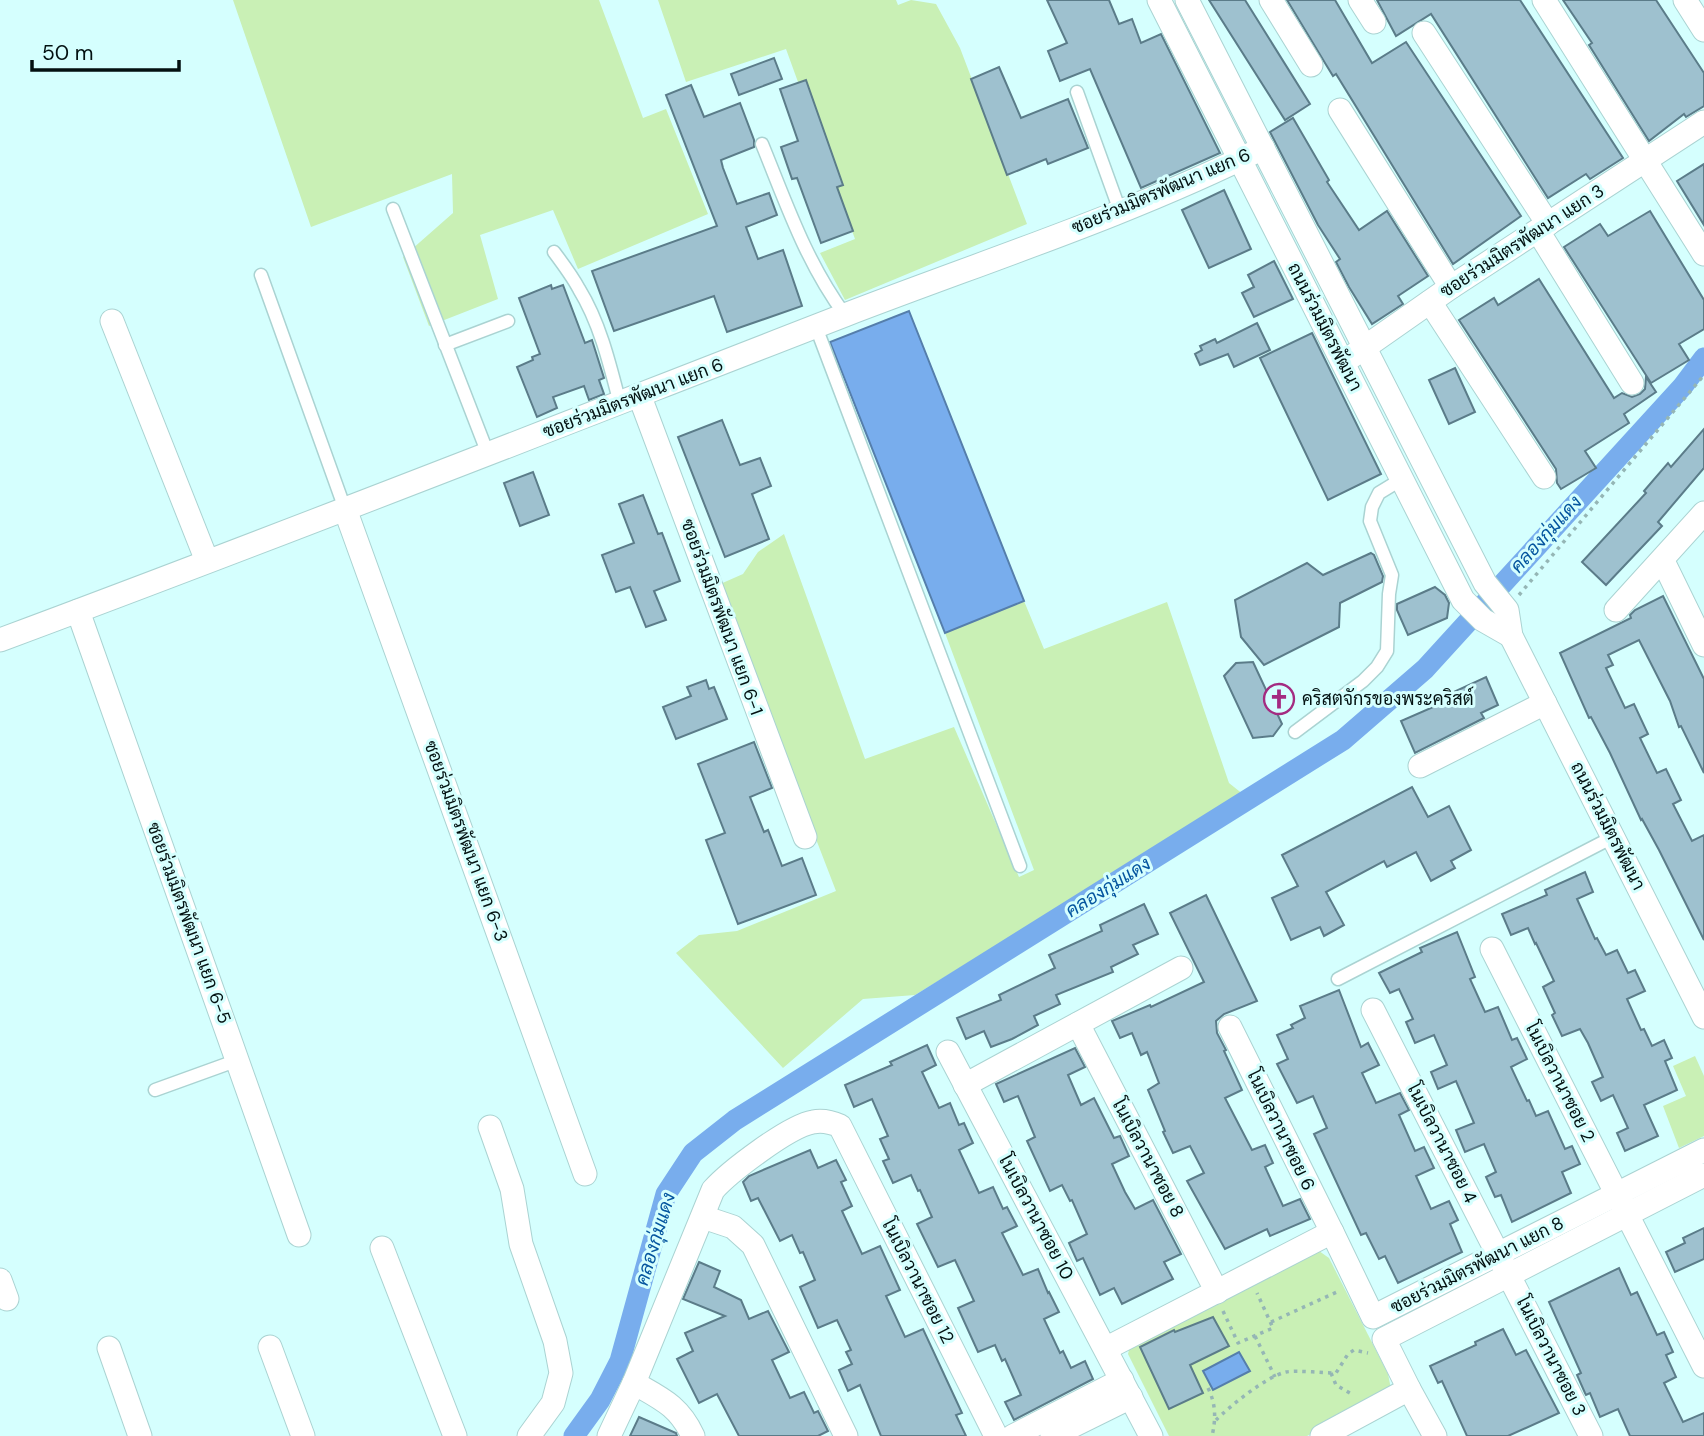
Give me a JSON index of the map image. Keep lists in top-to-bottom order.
{
  "streets": {
    "street": [
      "ซอยร่วมมิตรพัฒนา แยก 6",
      "ซอยร่วมมิตรพัฒนา แยก 3",
      "ถนนร่วมมิตรพัฒนา",
      "ซอยร่วมมิตรพัฒนา แยก 6-1",
      "ซอยร่วมมิตรพัฒนา แยก 6-3",
      "ซอยร่วมมิตรพัฒนา แยก 6-5",
      "โนเบิลวานาซอย 2",
      "โนเบิลวานาซอย 6",
      "โนเบิลวานาซอย 4",
      "โนเบิลวานาซอย 8",
      "โนเบิลวานาซอย 10",
      "ซอยร่วมมิตรพัฒนา แยก 8",
      "โนเบิลวานาซอย 12",
      "โนเบิลวานาซอย 3"
    ]
  },
  "crossings": [
    ["ซอยร่วมมิตรพัฒนา แยก 6", "ถนนร่วมมิตรพัฒนา"],
    ["ซอยร่วมมิตรพัฒนา แยก 6", "ซอยร่วมมิตรพัฒนา แยก 6-1"],
    ["ซอยร่วมมิตรพัฒนา แยก 6", "ซอยร่วมมิตรพัฒนา แยก 6-3"],
    ["ซอยร่วมมิตรพัฒนา แยก 6", "ซอยร่วมมิตรพัฒนา แยก 6-5"],
    ["ซอยร่วมมิตรพัฒนา แยก 3", "ถนนร่วมมิตรพัฒนา"],
    ["โนเบิลวานาซอย 2", "ซอยร่วมมิตรพัฒนา แยก 8"],
    ["โนเบิลวานาซอย 6", "ซอยร่วมมิตรพัฒนา แยก 8"],
    ["โนเบิลวานาซอย 4", "ซอยร่วมมิตรพัฒนา แยก 8"],
    ["โนเบิลวานาซอย 4", "โนเบิลวานาซอย 3"],
    ["ซอยร่วมมิตรพัฒนา แยก 8", "โนเบิลวานาซอย 3"]
  ],
  "water": ["คลองกุ่มแดง"],
  "places": {
    "church": ["คริสตจักรของพระคริสต์"]
  },
  "scale_bar": "50 m"
}
